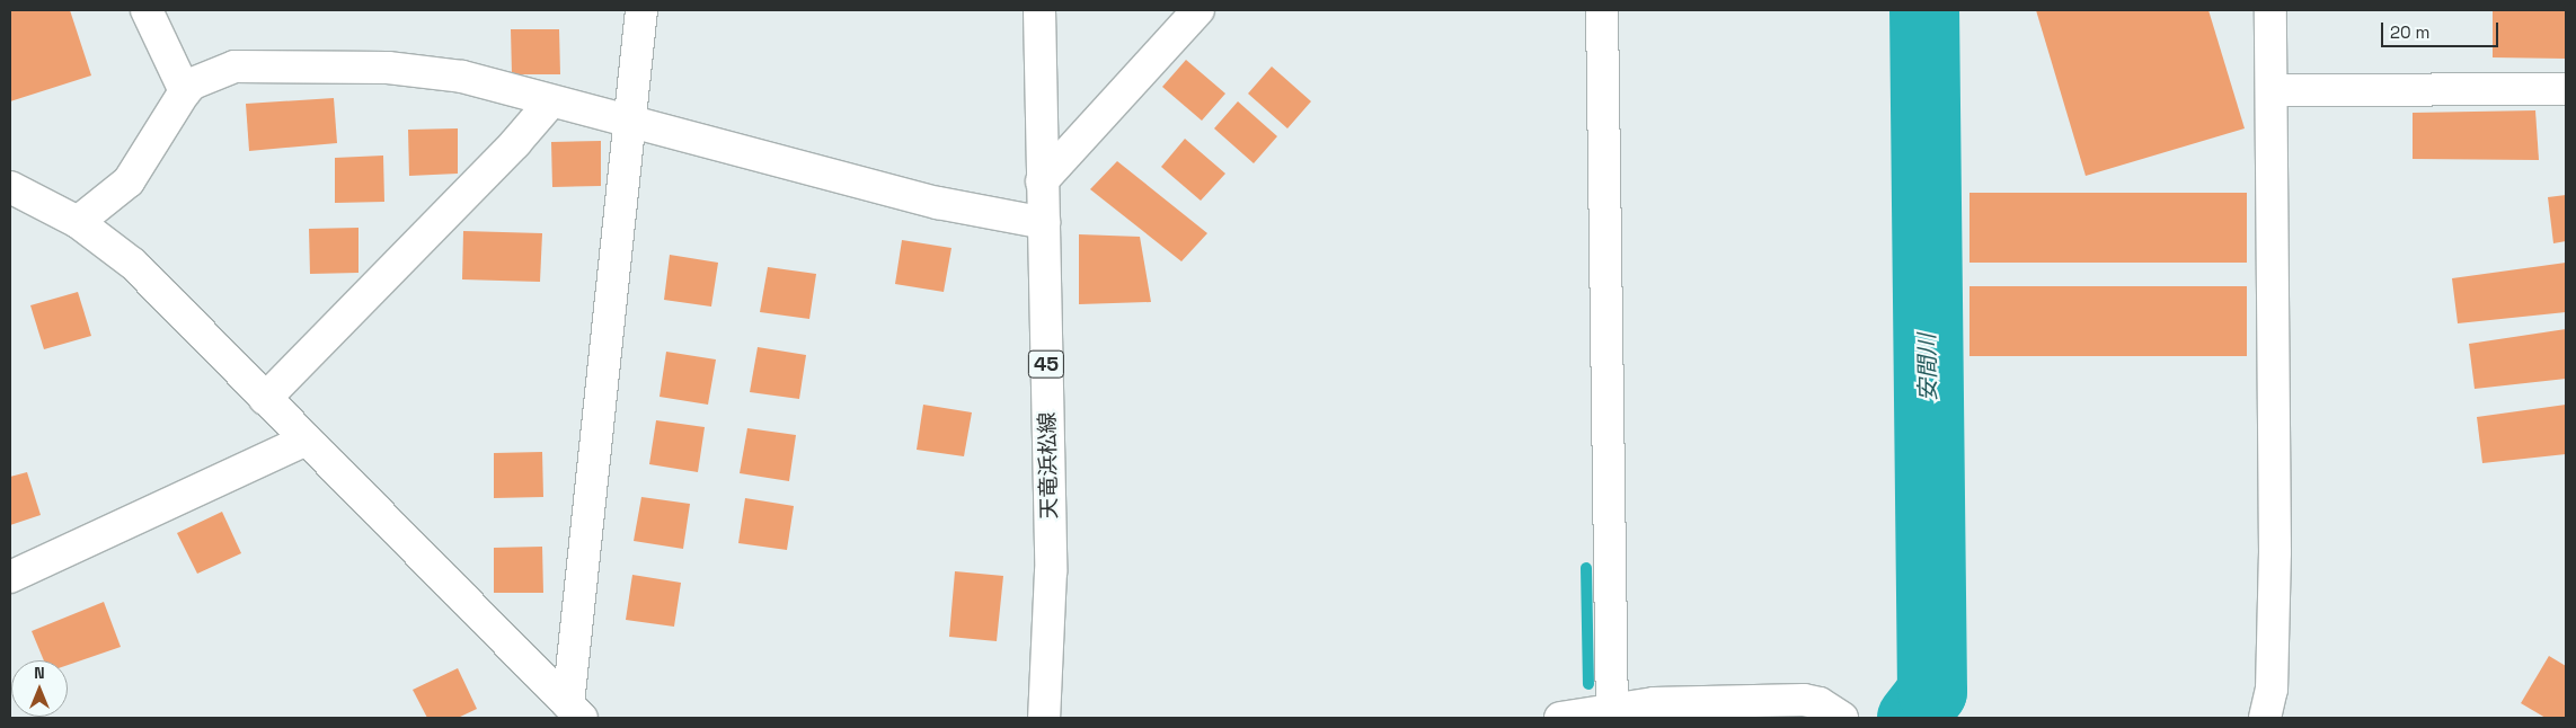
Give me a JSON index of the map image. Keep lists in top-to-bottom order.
{
  "streets": {
    "street": ["45", "天竜浜松線"]
  },
  "water": ["安間川"],
  "scale_bar": "20 m",
  "north": "top"
}
